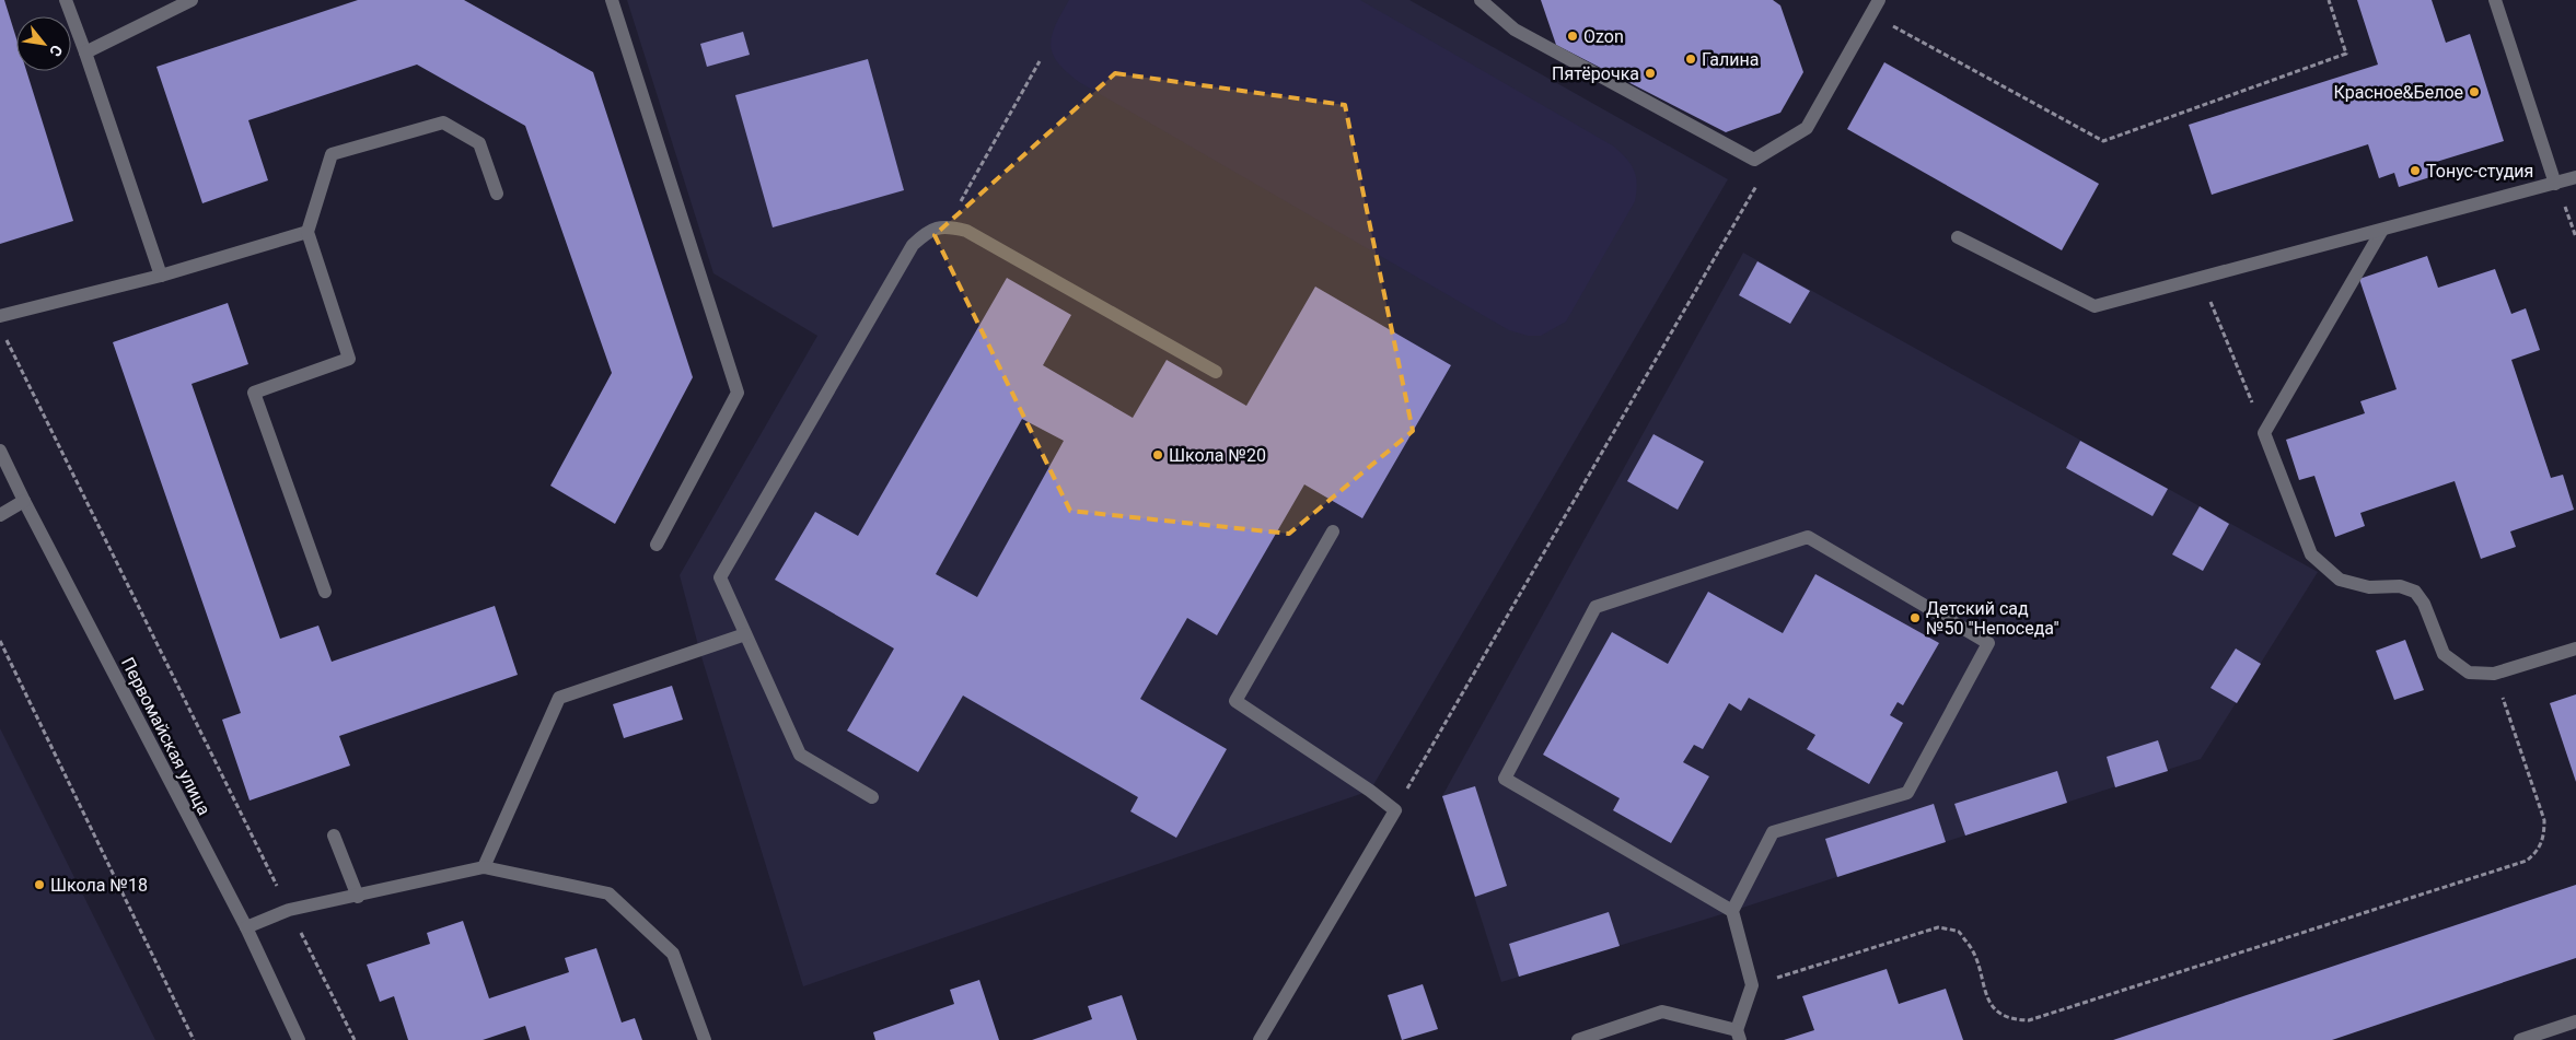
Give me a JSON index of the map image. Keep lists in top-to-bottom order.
{
  "streets": {
    "street": ["Первомайская улица"]
  },
  "places": [
    "Ozon",
    "Галина",
    "Пятёрочка",
    "Красное&Белое",
    "Тонус-студия",
    "Школа №20",
    "Детский сад №50 \"Непоседа\"",
    "Школа №18"
  ],
  "north": "bottom right"
}
